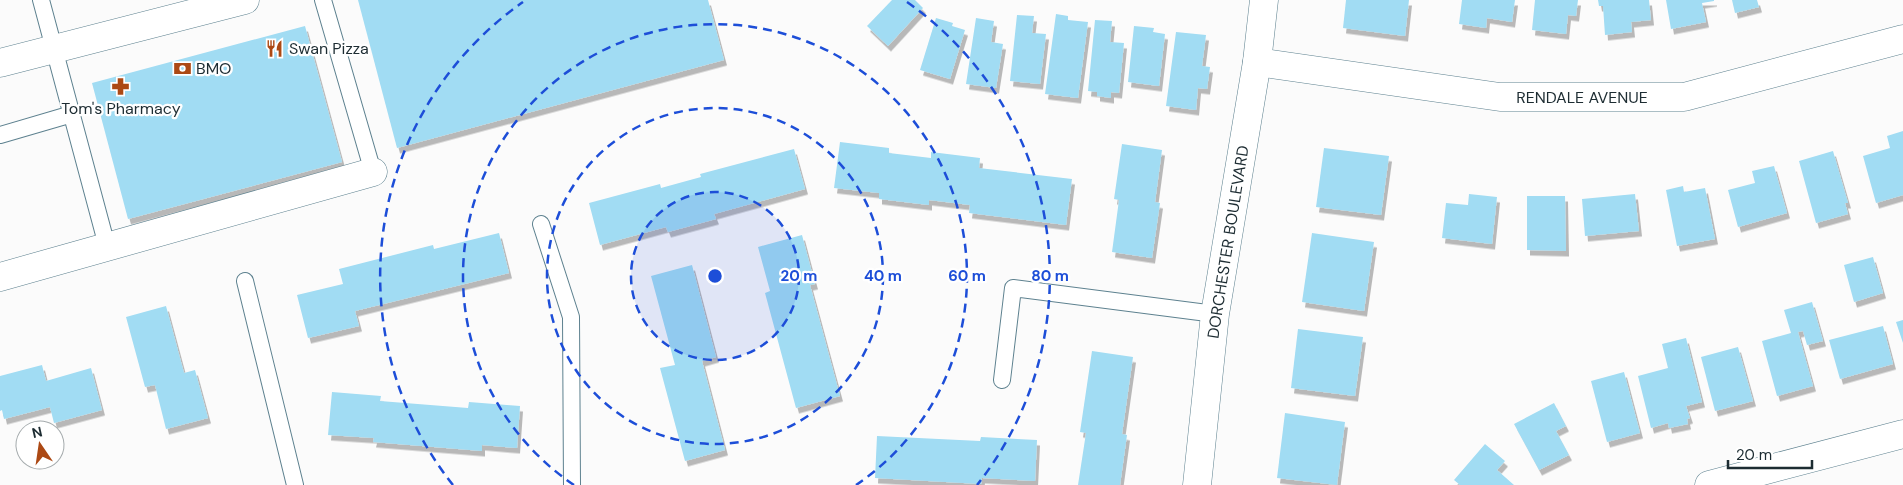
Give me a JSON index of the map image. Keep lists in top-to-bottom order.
{
  "streets": {
    "street": ["RENDALE AVENUE", "DORCHESTER BOULEVARD"]
  },
  "crossings": [
    ["RENDALE AVENUE", "DORCHESTER BOULEVARD"]
  ],
  "places": {
    "restaurant": ["Swan Pizza"],
    "bank": ["BMO"],
    "pharmacy": ["Tom's Pharmacy"]
  },
  "scale_bar": "20 m",
  "north": "top",
  "rings": [
    "20 m",
    "40 m",
    "60 m",
    "80 m"
  ]
}
